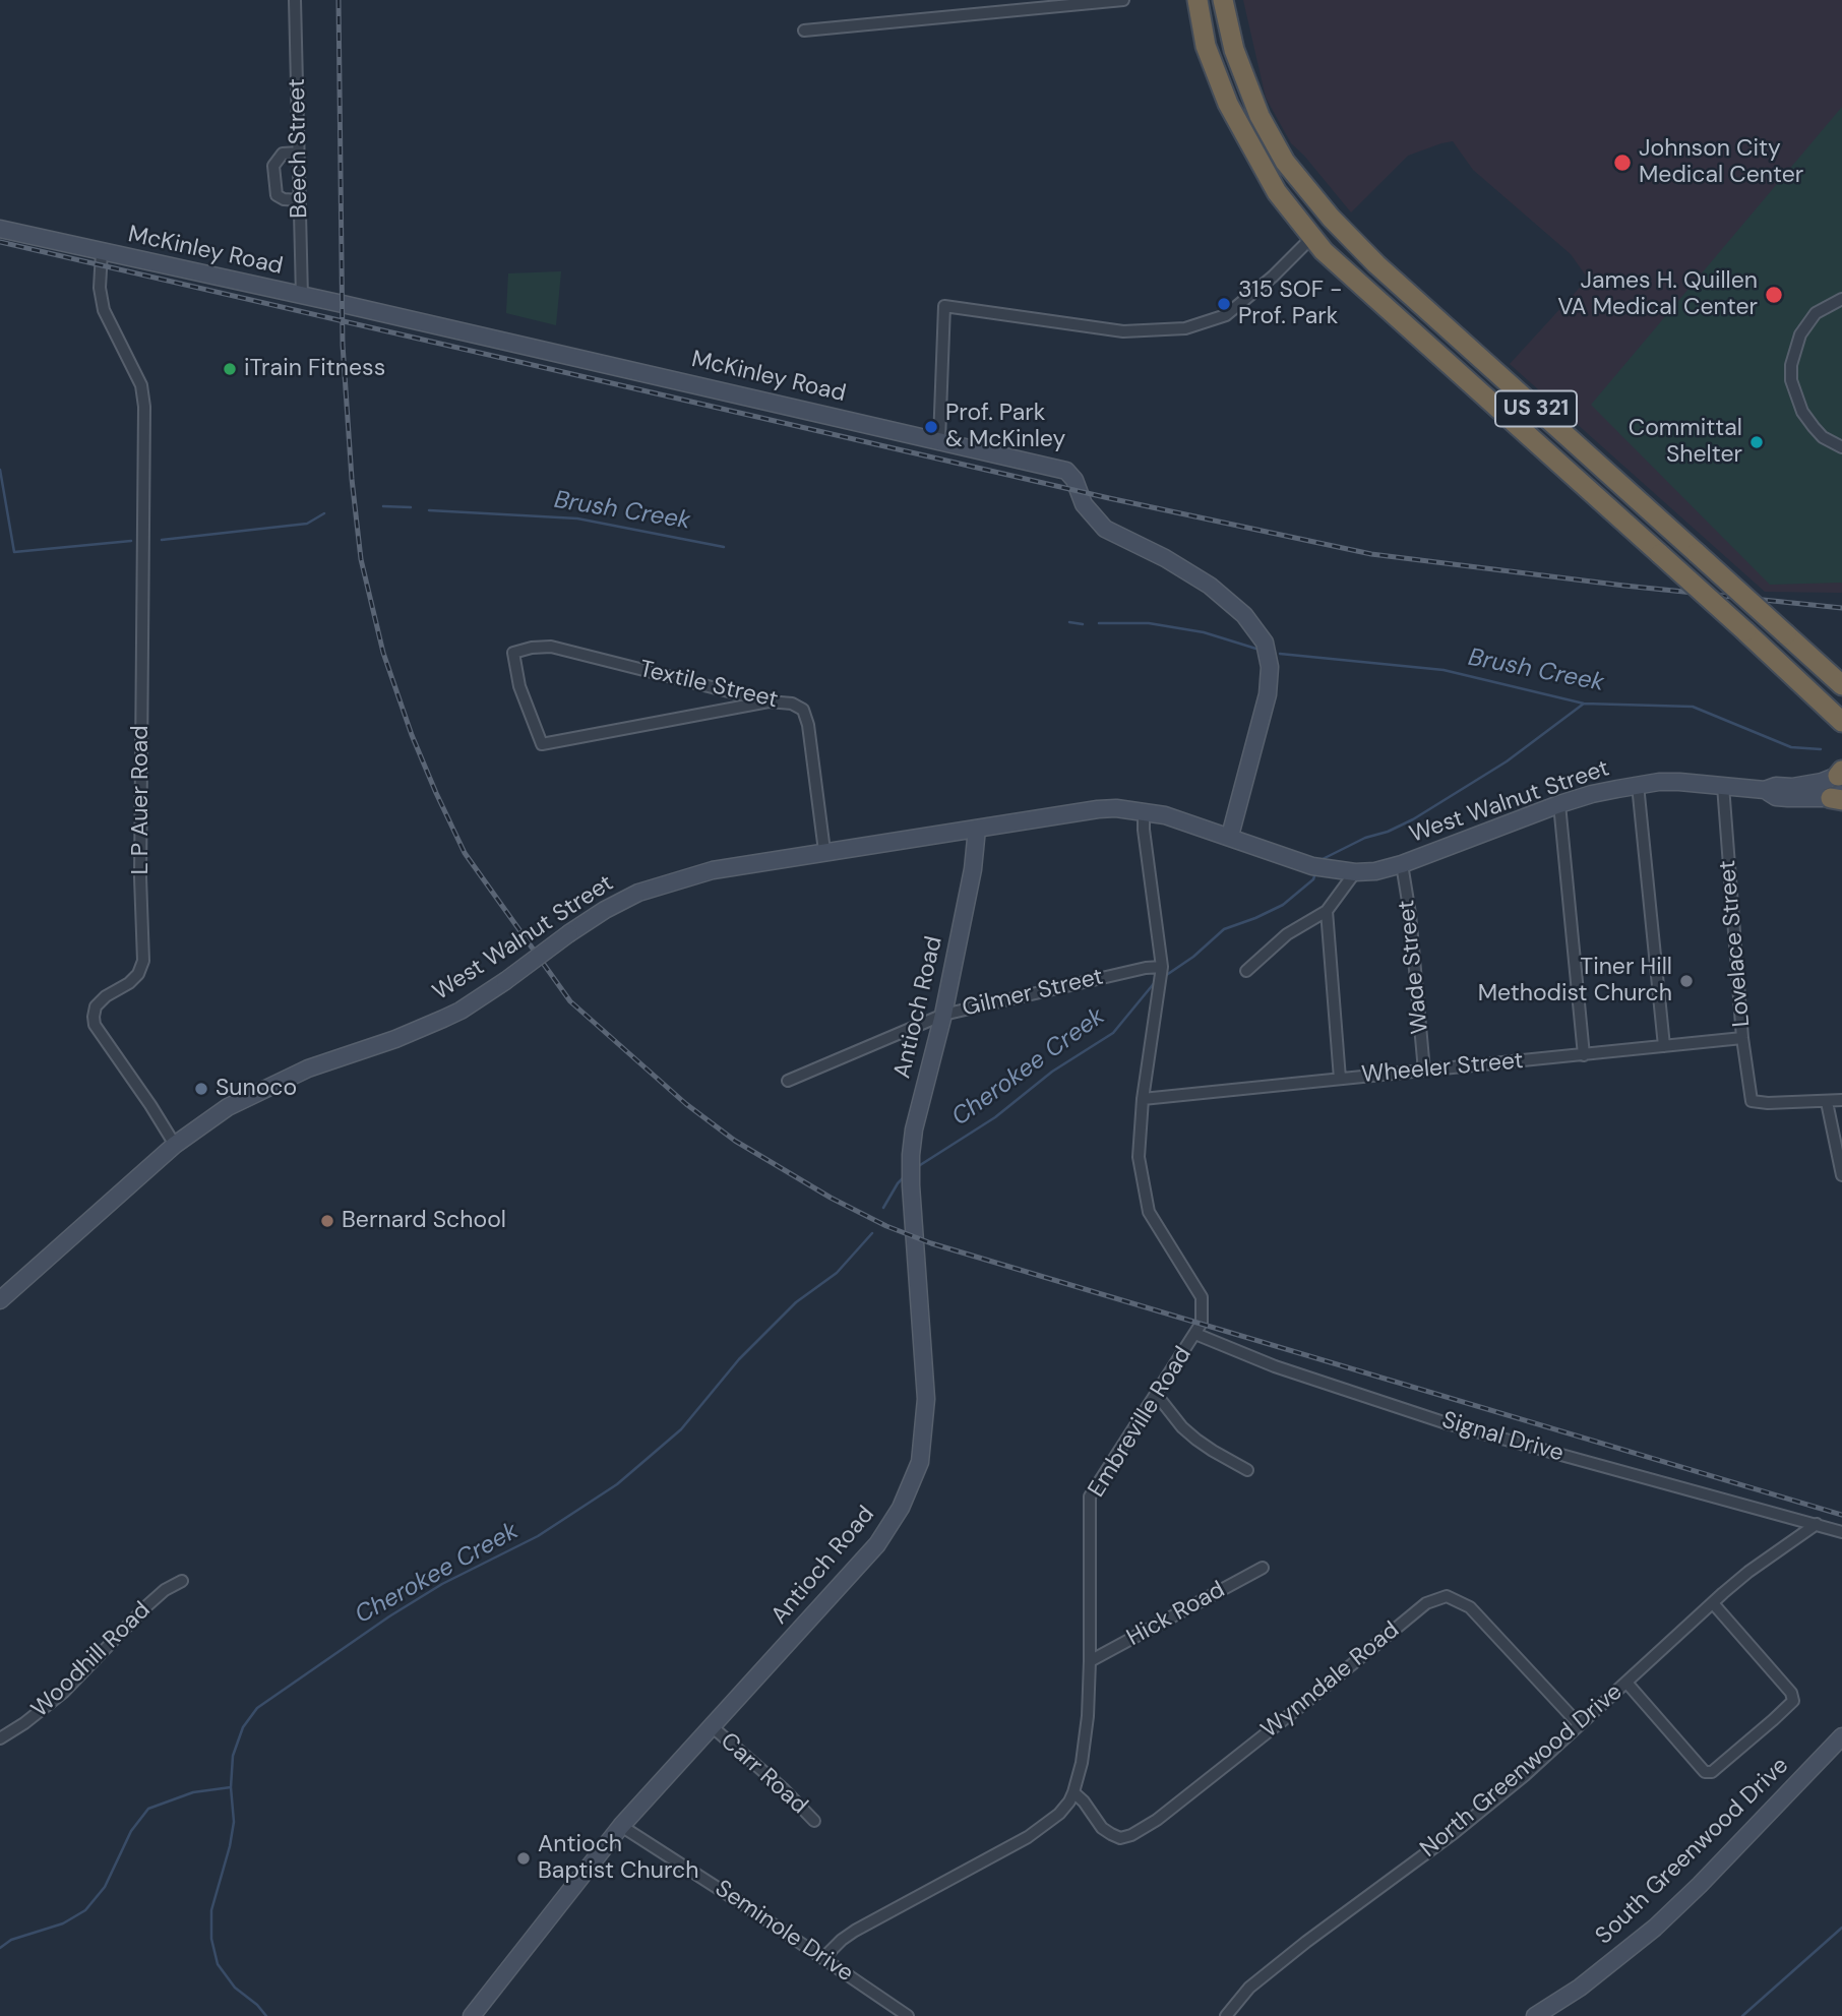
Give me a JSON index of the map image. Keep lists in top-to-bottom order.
{
  "streets": {
    "highway": ["US 321"],
    "street": [
      "Beech Street",
      "McKinley Road",
      "Textile Street",
      "L P Auer Road",
      "West Walnut Street",
      "Lovelace Street",
      "Wade Street",
      "Gilmer Street",
      "Antioch Road",
      "Wheeler Street",
      "Embreville Road",
      "Signal Drive",
      "Hick Road",
      "Woodhill Road",
      "Wynndale Road",
      "North Greenwood Drive",
      "Carr Road",
      "South Greenwood Drive",
      "Seminole Drive"
    ]
  },
  "crossings": [
    ["Beech Street", "McKinley Road"],
    ["McKinley Road", "L P Auer Road"],
    ["McKinley Road", "West Walnut Street"],
    ["Textile Street", "West Walnut Street"],
    ["L P Auer Road", "West Walnut Street"],
    ["West Walnut Street", "Lovelace Street"],
    ["West Walnut Street", "Wade Street"],
    ["West Walnut Street", "Antioch Road"],
    ["West Walnut Street", "Embreville Road"],
    ["Lovelace Street", "Wheeler Street"],
    ["Wade Street", "Wheeler Street"],
    ["Gilmer Street", "Antioch Road"],
    ["Gilmer Street", "Embreville Road"],
    ["Antioch Road", "Carr Road"],
    ["Antioch Road", "Seminole Drive"],
    ["Wheeler Street", "Embreville Road"],
    ["Embreville Road", "Signal Drive"],
    ["Embreville Road", "Hick Road"],
    ["Embreville Road", "Wynndale Road"],
    ["Embreville Road", "Seminole Drive"],
    ["Signal Drive", "North Greenwood Drive"],
    ["Wynndale Road", "North Greenwood Drive"]
  ],
  "water": ["Brush Creek", "Cherokee Creek"],
  "places": [
    "Johnson City Medical Center",
    "James H. Quillen VA Medical Center",
    "315 SOF - Prof. Park",
    "iTrain Fitness",
    "Prof. Park & McKinley",
    "Committal Shelter",
    "Tiner Hill Methodist Church",
    "Sunoco",
    "Bernard School",
    "Antioch Baptist Church"
  ]
}
